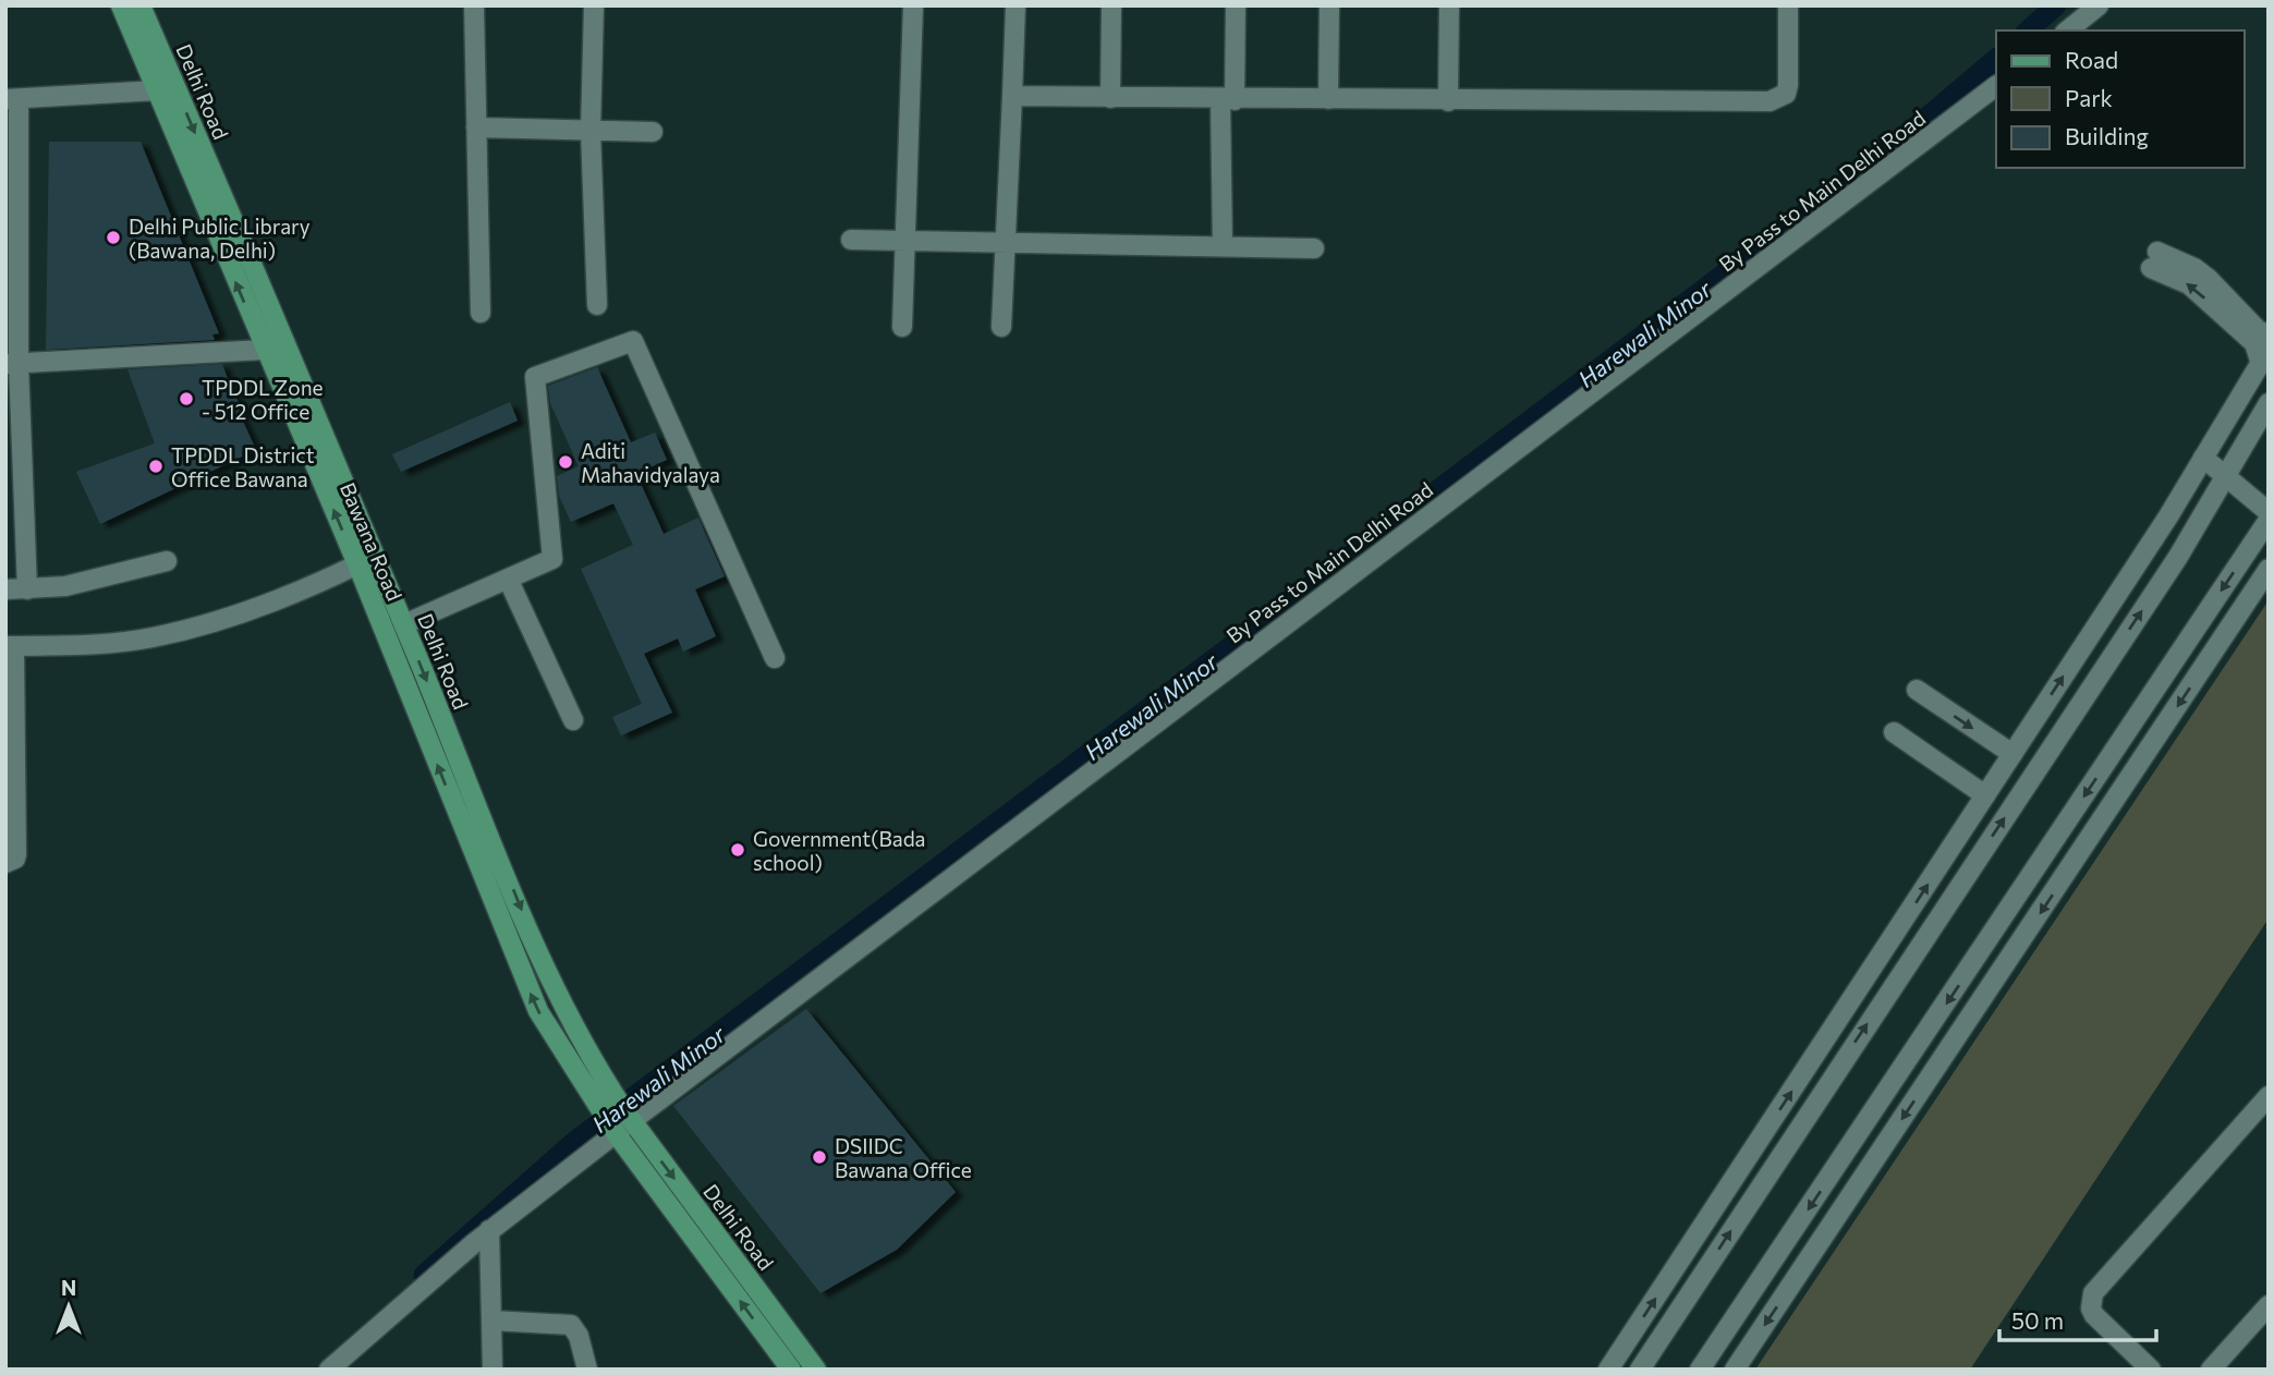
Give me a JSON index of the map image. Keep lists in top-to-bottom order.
{
  "streets": {
    "main road": ["Delhi Road", "Bawana Road"],
    "street": ["By Pass to Main Delhi Road"]
  },
  "crossings": [
    ["Delhi Road", "By Pass to Main Delhi Road"],
    ["Delhi Road", "Bawana Road"],
    ["By Pass to Main Delhi Road", "Bawana Road"]
  ],
  "one_way": ["Delhi Road", "Bawana Road"],
  "water": ["Harewali Minor"],
  "places": [
    "Delhi Public Library (Bawana, Delhi)",
    "TPDDL Zone - 512 Office",
    "Aditi Mahavidyalaya",
    "TPDDL District Office Bawana",
    "Government(Bada school)",
    "DSIIDC Bawana Office"
  ],
  "legend": ["Road", "Park", "Building"],
  "scale_bar": "50 m",
  "north": "top"
}
